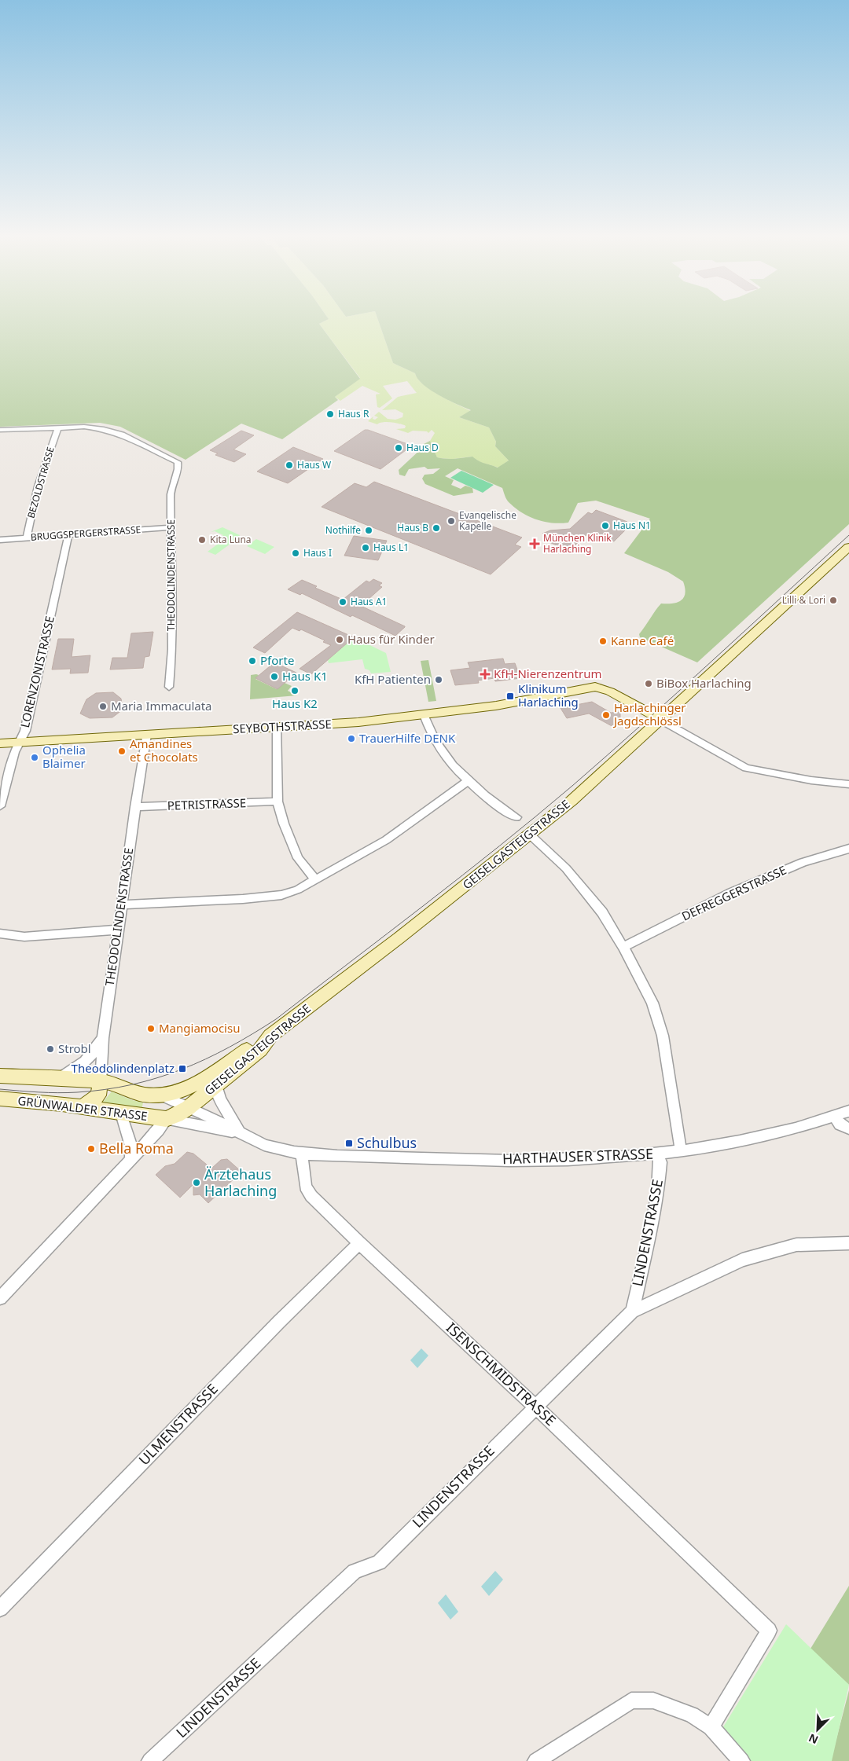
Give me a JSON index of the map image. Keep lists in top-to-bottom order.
{
  "streets": {
    "main road": ["SEYBOTHSTRASSE", "GEISELGASTEIGSTRASSE", "GRÜNWALDER STRASSE"],
    "street": [
      "BEZOLDSTRASSE",
      "BRUGGSPERGERSTRASSE",
      "THEODOLINDENSTRASSE",
      "LORENZONISTRASSE",
      "PETRISTRASSE",
      "DEFREGGERSTRASSE",
      "HARTHAUSER STRASSE",
      "LINDENSTRASSE",
      "ISENSCHMIDSTRASSE",
      "ULMENSTRASSE"
    ]
  },
  "crossings": [
    ["BEZOLDSTRASSE", "BRUGGSPERGERSTRASSE"],
    ["BEZOLDSTRASSE", "THEODOLINDENSTRASSE"],
    ["BRUGGSPERGERSTRASSE", "THEODOLINDENSTRASSE"],
    ["BRUGGSPERGERSTRASSE", "LORENZONISTRASSE"],
    ["THEODOLINDENSTRASSE", "SEYBOTHSTRASSE"],
    ["THEODOLINDENSTRASSE", "PETRISTRASSE"],
    ["THEODOLINDENSTRASSE", "GRÜNWALDER STRASSE"],
    ["LORENZONISTRASSE", "SEYBOTHSTRASSE"],
    ["GEISELGASTEIGSTRASSE", "GRÜNWALDER STRASSE"],
    ["HARTHAUSER STRASSE", "LINDENSTRASSE"],
    ["HARTHAUSER STRASSE", "ISENSCHMIDSTRASSE"],
    ["LINDENSTRASSE", "ISENSCHMIDSTRASSE"],
    ["ISENSCHMIDSTRASSE", "ULMENSTRASSE"]
  ],
  "places": {
    "other": [
      "Haus R",
      "Haus D",
      "Haus W",
      "Evangelische Kapelle",
      "Haus N1",
      "Haus B",
      "Nothilfe",
      "Kita Luna",
      "Haus L1",
      "Haus I",
      "Lilli & Lori",
      "Haus A1",
      "Haus für Kinder",
      "Kanne Café",
      "Pforte",
      "Haus K1",
      "KfH Patienten",
      "BiBox Harlaching",
      "Haus K2",
      "Maria Immaculata",
      "Harlachinger Jagdschlössl",
      "TrauerHilfe DENK",
      "Amandines et Chocolats",
      "Ophelia Blaimer",
      "Mangiamocisu",
      "Strobl",
      "Bella Roma",
      "Ärztehaus Harlaching"
    ],
    "health": ["München Klinik Harlaching", "KfH-Nierenzentrum"],
    "transit": ["Klinikum Harlaching", "Theodolindenplatz", "Schulbus"]
  },
  "north": "bottom left"
}
